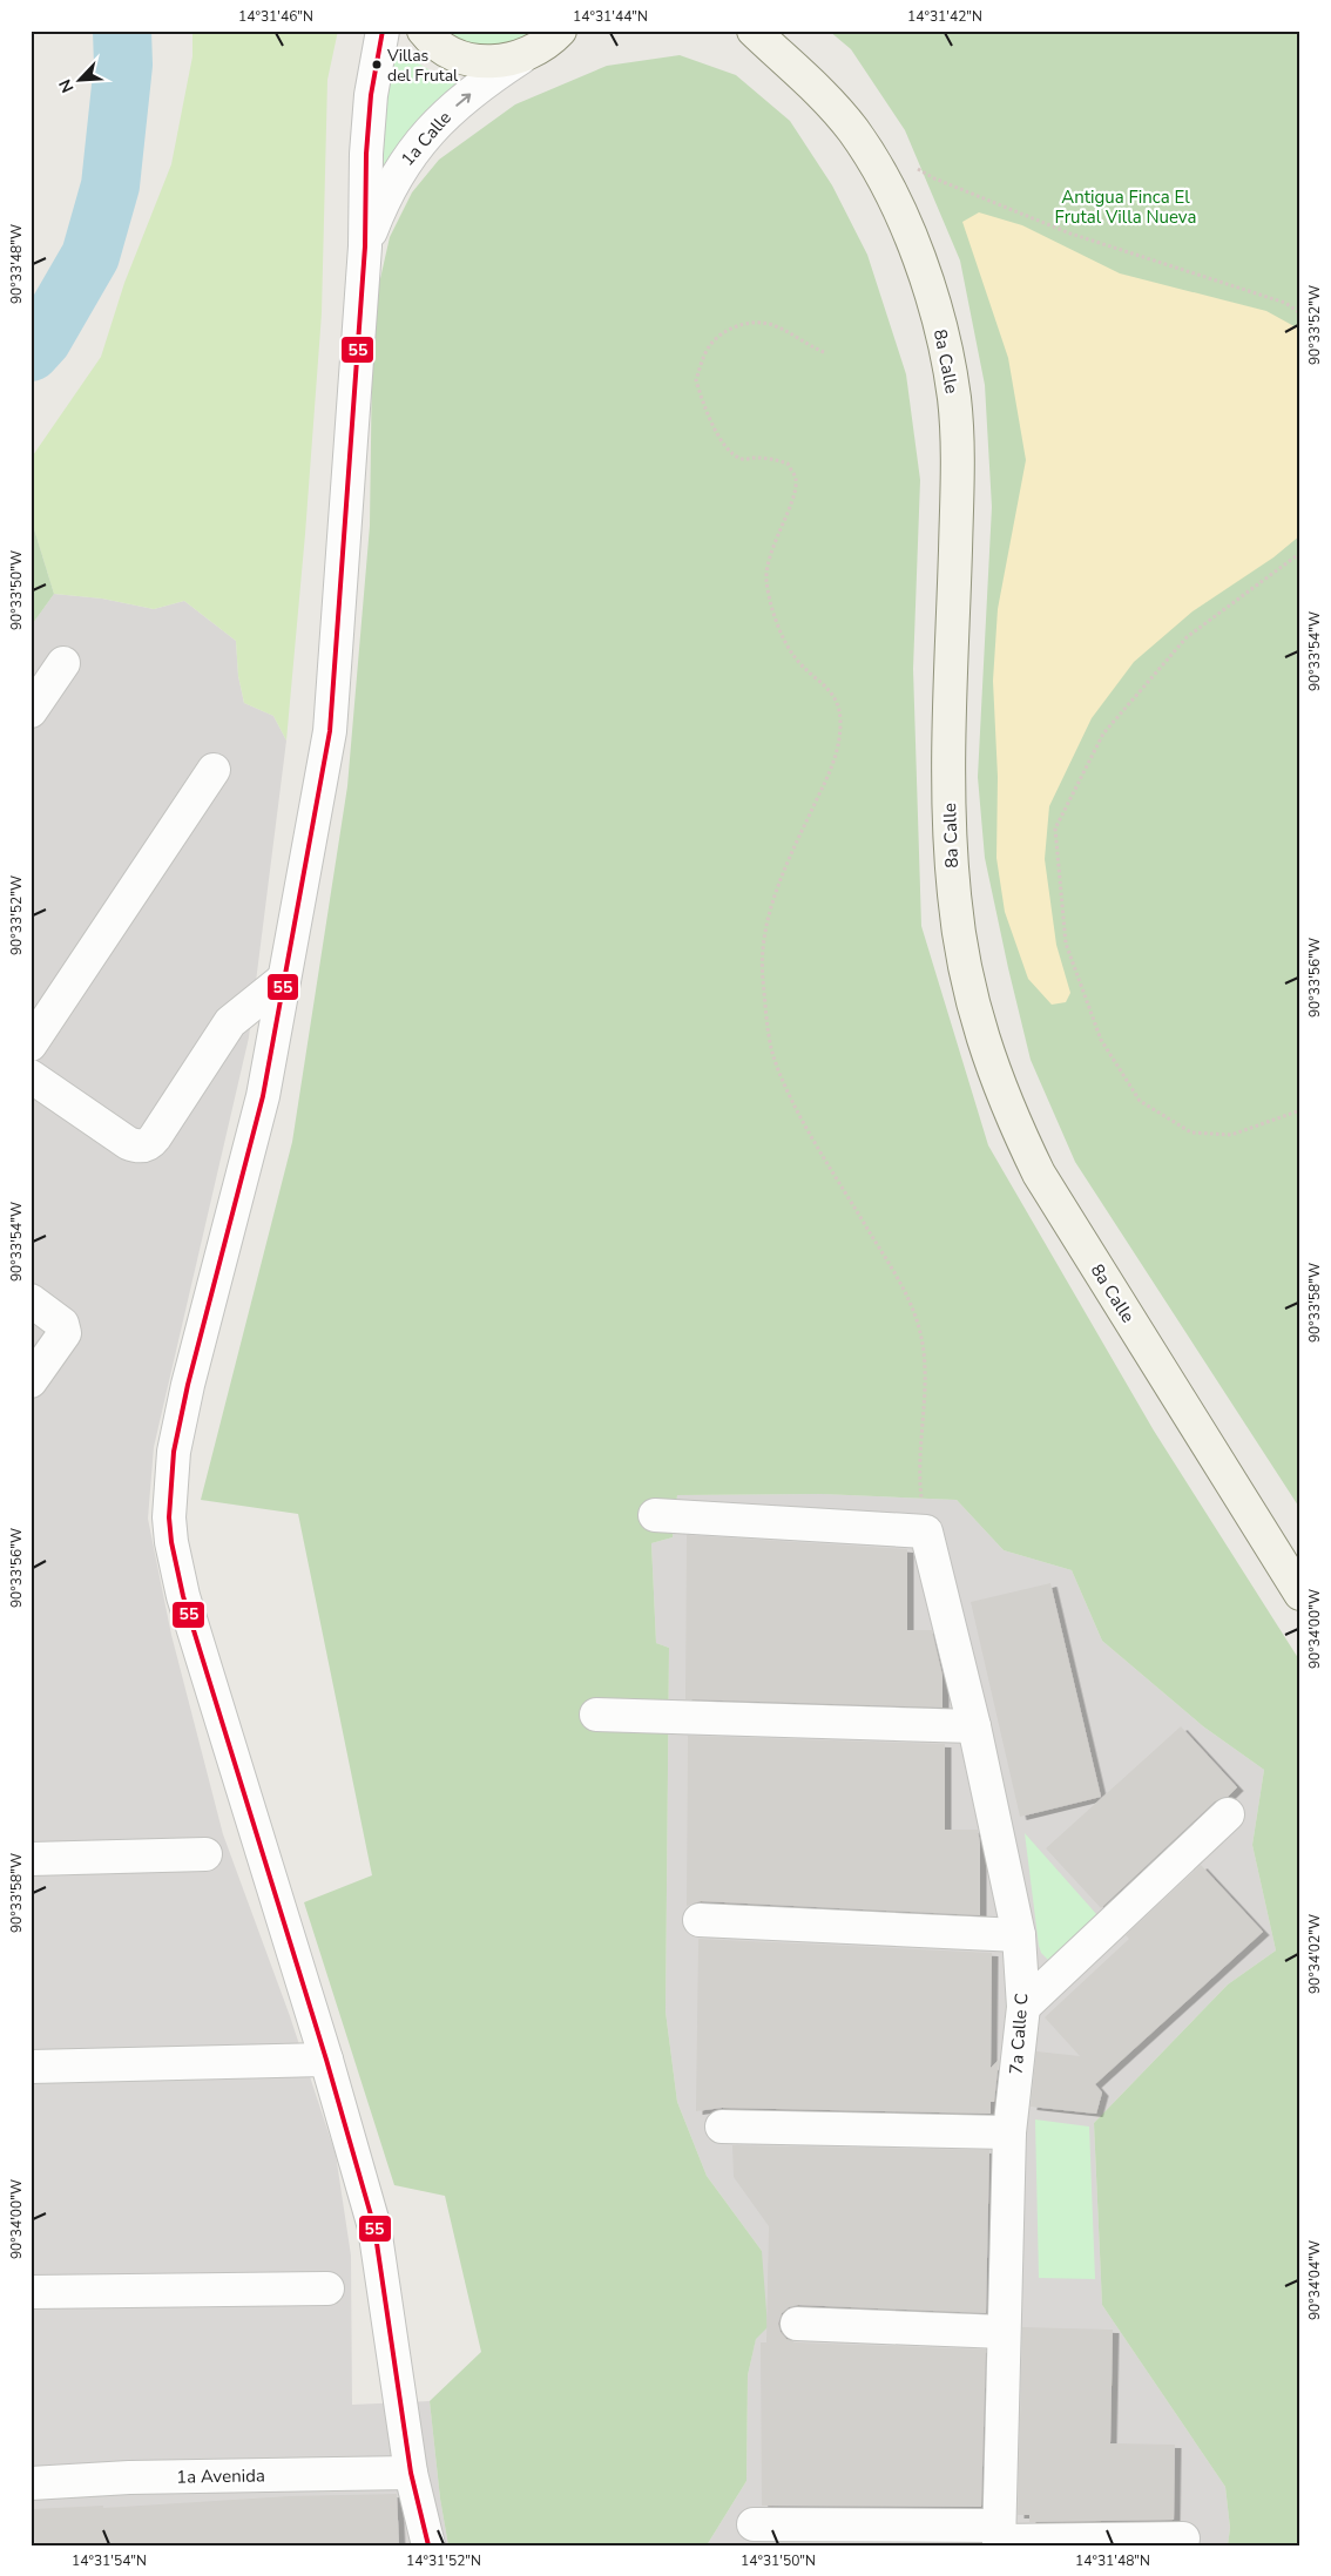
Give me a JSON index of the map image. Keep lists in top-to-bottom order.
{
  "streets": {
    "main road": ["8a Calle"],
    "street": ["1a Calle", "7a Calle C", "1a Avenida"]
  },
  "crossings": [
    ["1a Calle", "1a Avenida"]
  ],
  "parks": ["Antigua Finca El Frutal Villa Nueva"],
  "places": ["Villas del Frutal"],
  "lines": ["transit line 55"],
  "north": "bottom left",
  "coordinates": [
    "14°31'46\"N",
    "14°31'44\"N",
    "14°31'42\"N",
    "90°33'48\"W",
    "90°33'52\"W",
    "90°33'50\"W",
    "90°33'54\"W",
    "90°33'56\"W",
    "90°33'58\"W",
    "90°34'00\"W",
    "90°34'02\"W",
    "90°34'04\"W",
    "14°31'54\"N",
    "14°31'52\"N",
    "14°31'50\"N",
    "14°31'48\"N"
  ]
}
